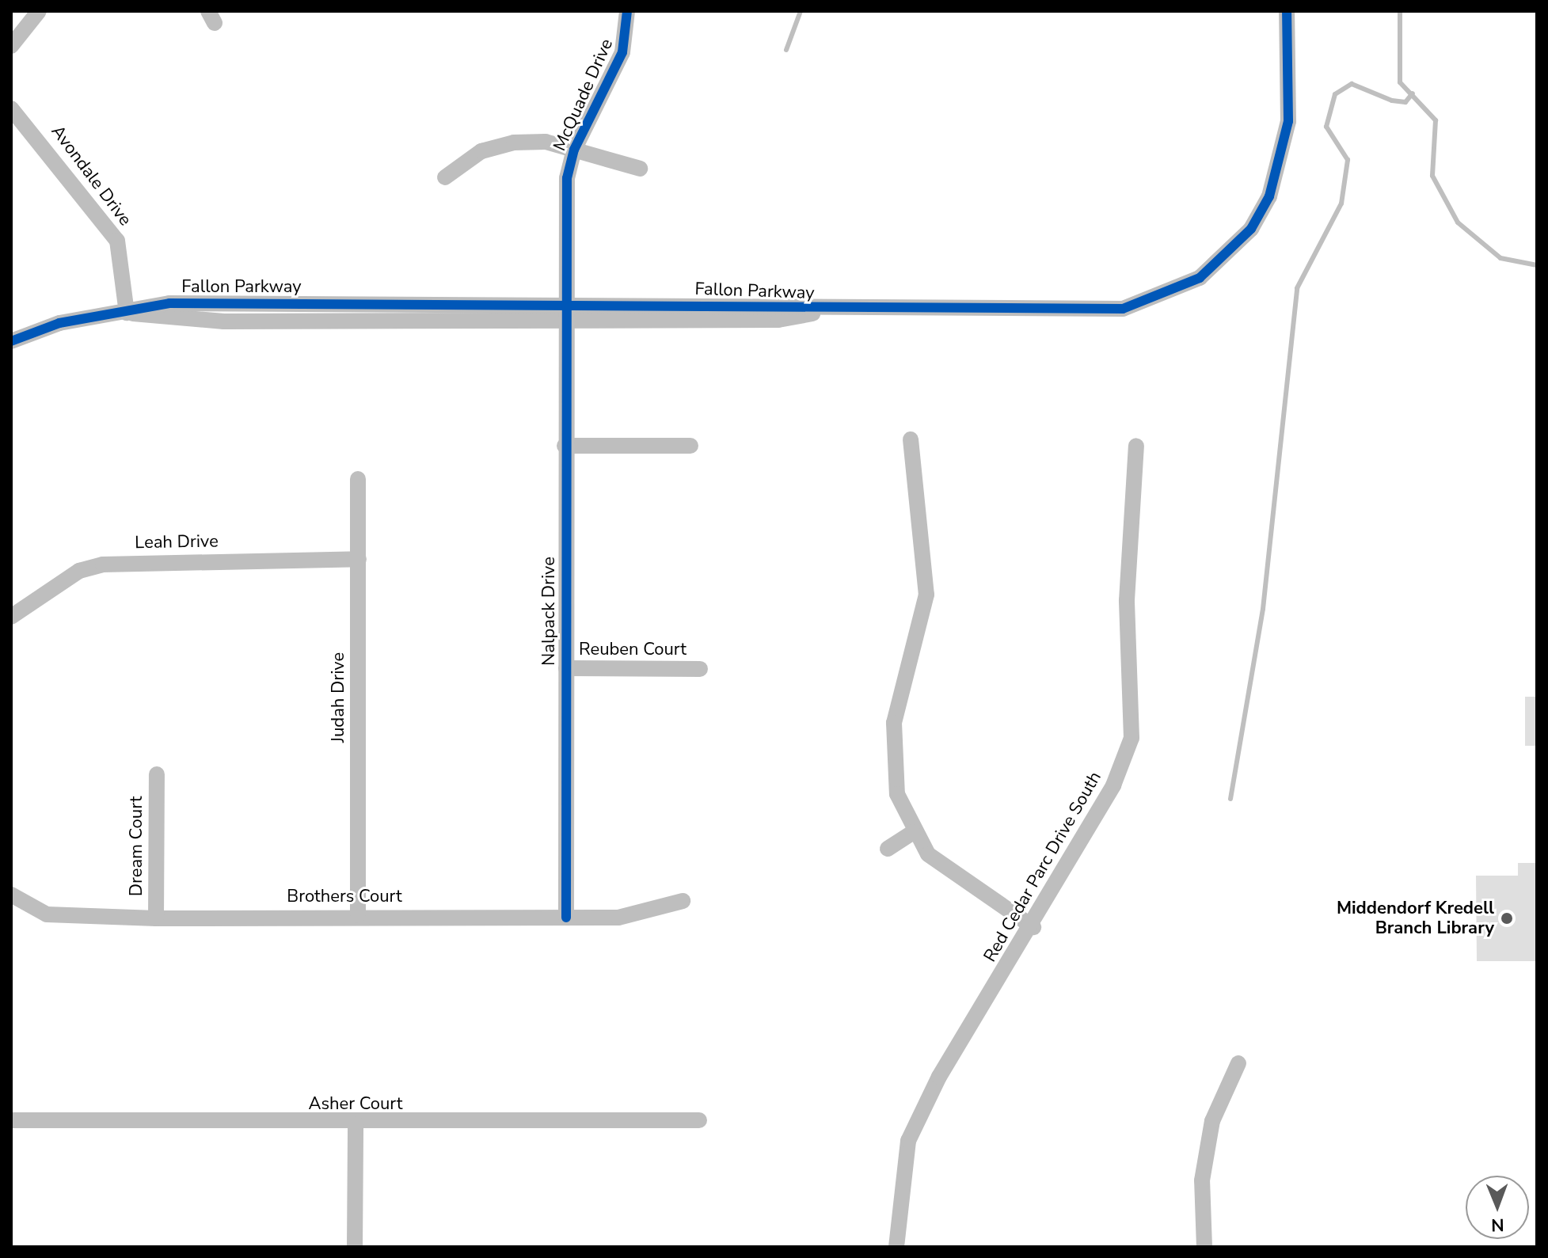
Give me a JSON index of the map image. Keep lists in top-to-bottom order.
{
  "streets": {
    "street": [
      "McQuade Drive",
      "Avondale Drive",
      "Fallon Parkway",
      "Leah Drive",
      "Nalpack Drive",
      "Reuben Court",
      "Judah Drive",
      "Dream Court",
      "Red Cedar Parc Drive South",
      "Brothers Court",
      "Asher Court"
    ]
  },
  "crossings": [
    ["McQuade Drive", "Fallon Parkway"],
    ["McQuade Drive", "Nalpack Drive"],
    ["Avondale Drive", "Fallon Parkway"],
    ["Fallon Parkway", "Nalpack Drive"],
    ["Leah Drive", "Judah Drive"],
    ["Nalpack Drive", "Reuben Court"],
    ["Nalpack Drive", "Brothers Court"],
    ["Judah Drive", "Brothers Court"],
    ["Dream Court", "Brothers Court"]
  ],
  "places": ["Middendorf Kredell Branch Library"],
  "north": "bottom"
}
